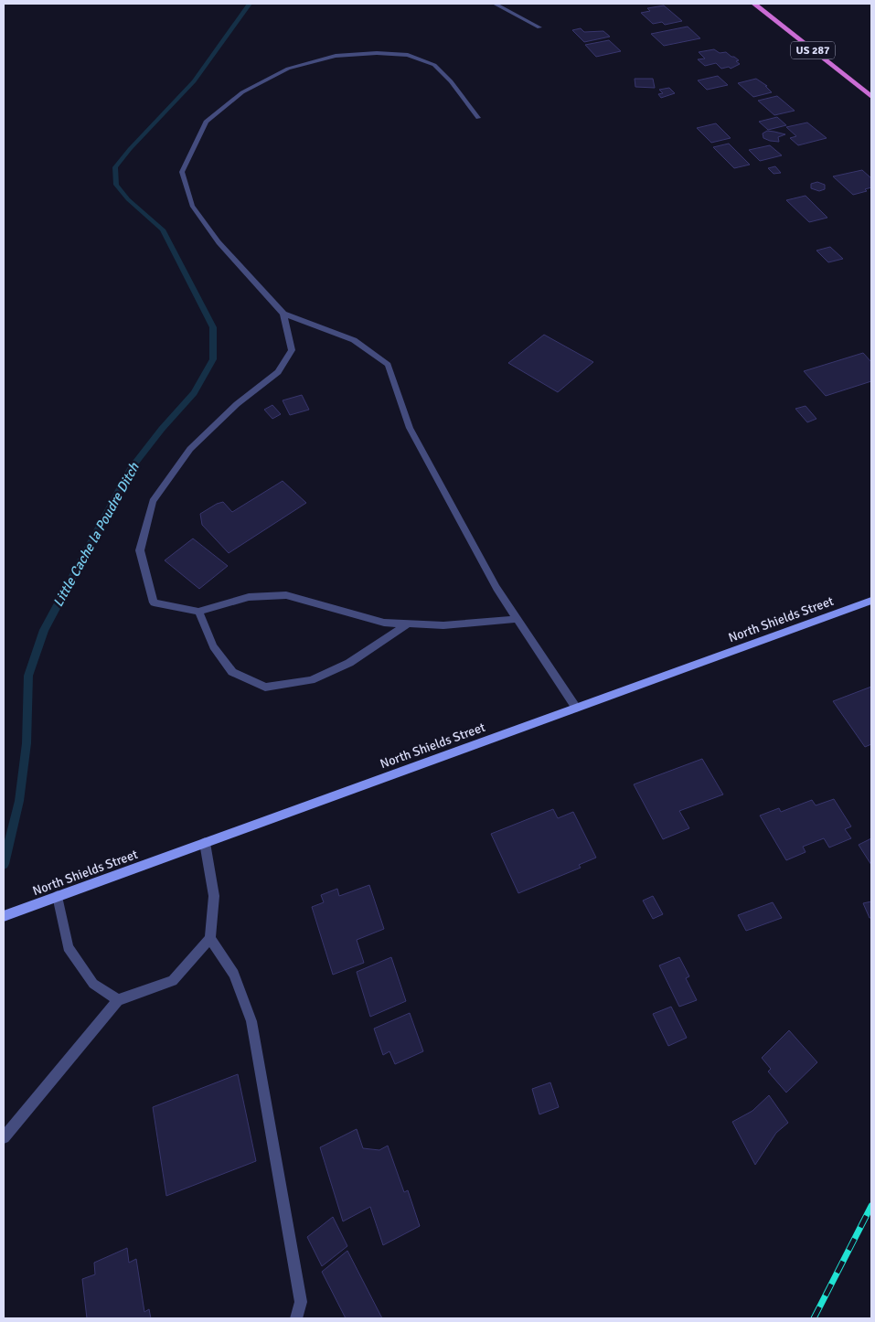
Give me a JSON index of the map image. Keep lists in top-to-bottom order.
{
  "streets": {
    "highway": ["US 287"],
    "main road": ["North Shields Street"]
  },
  "water": ["Little Cache la Poudre Ditch"]
}
